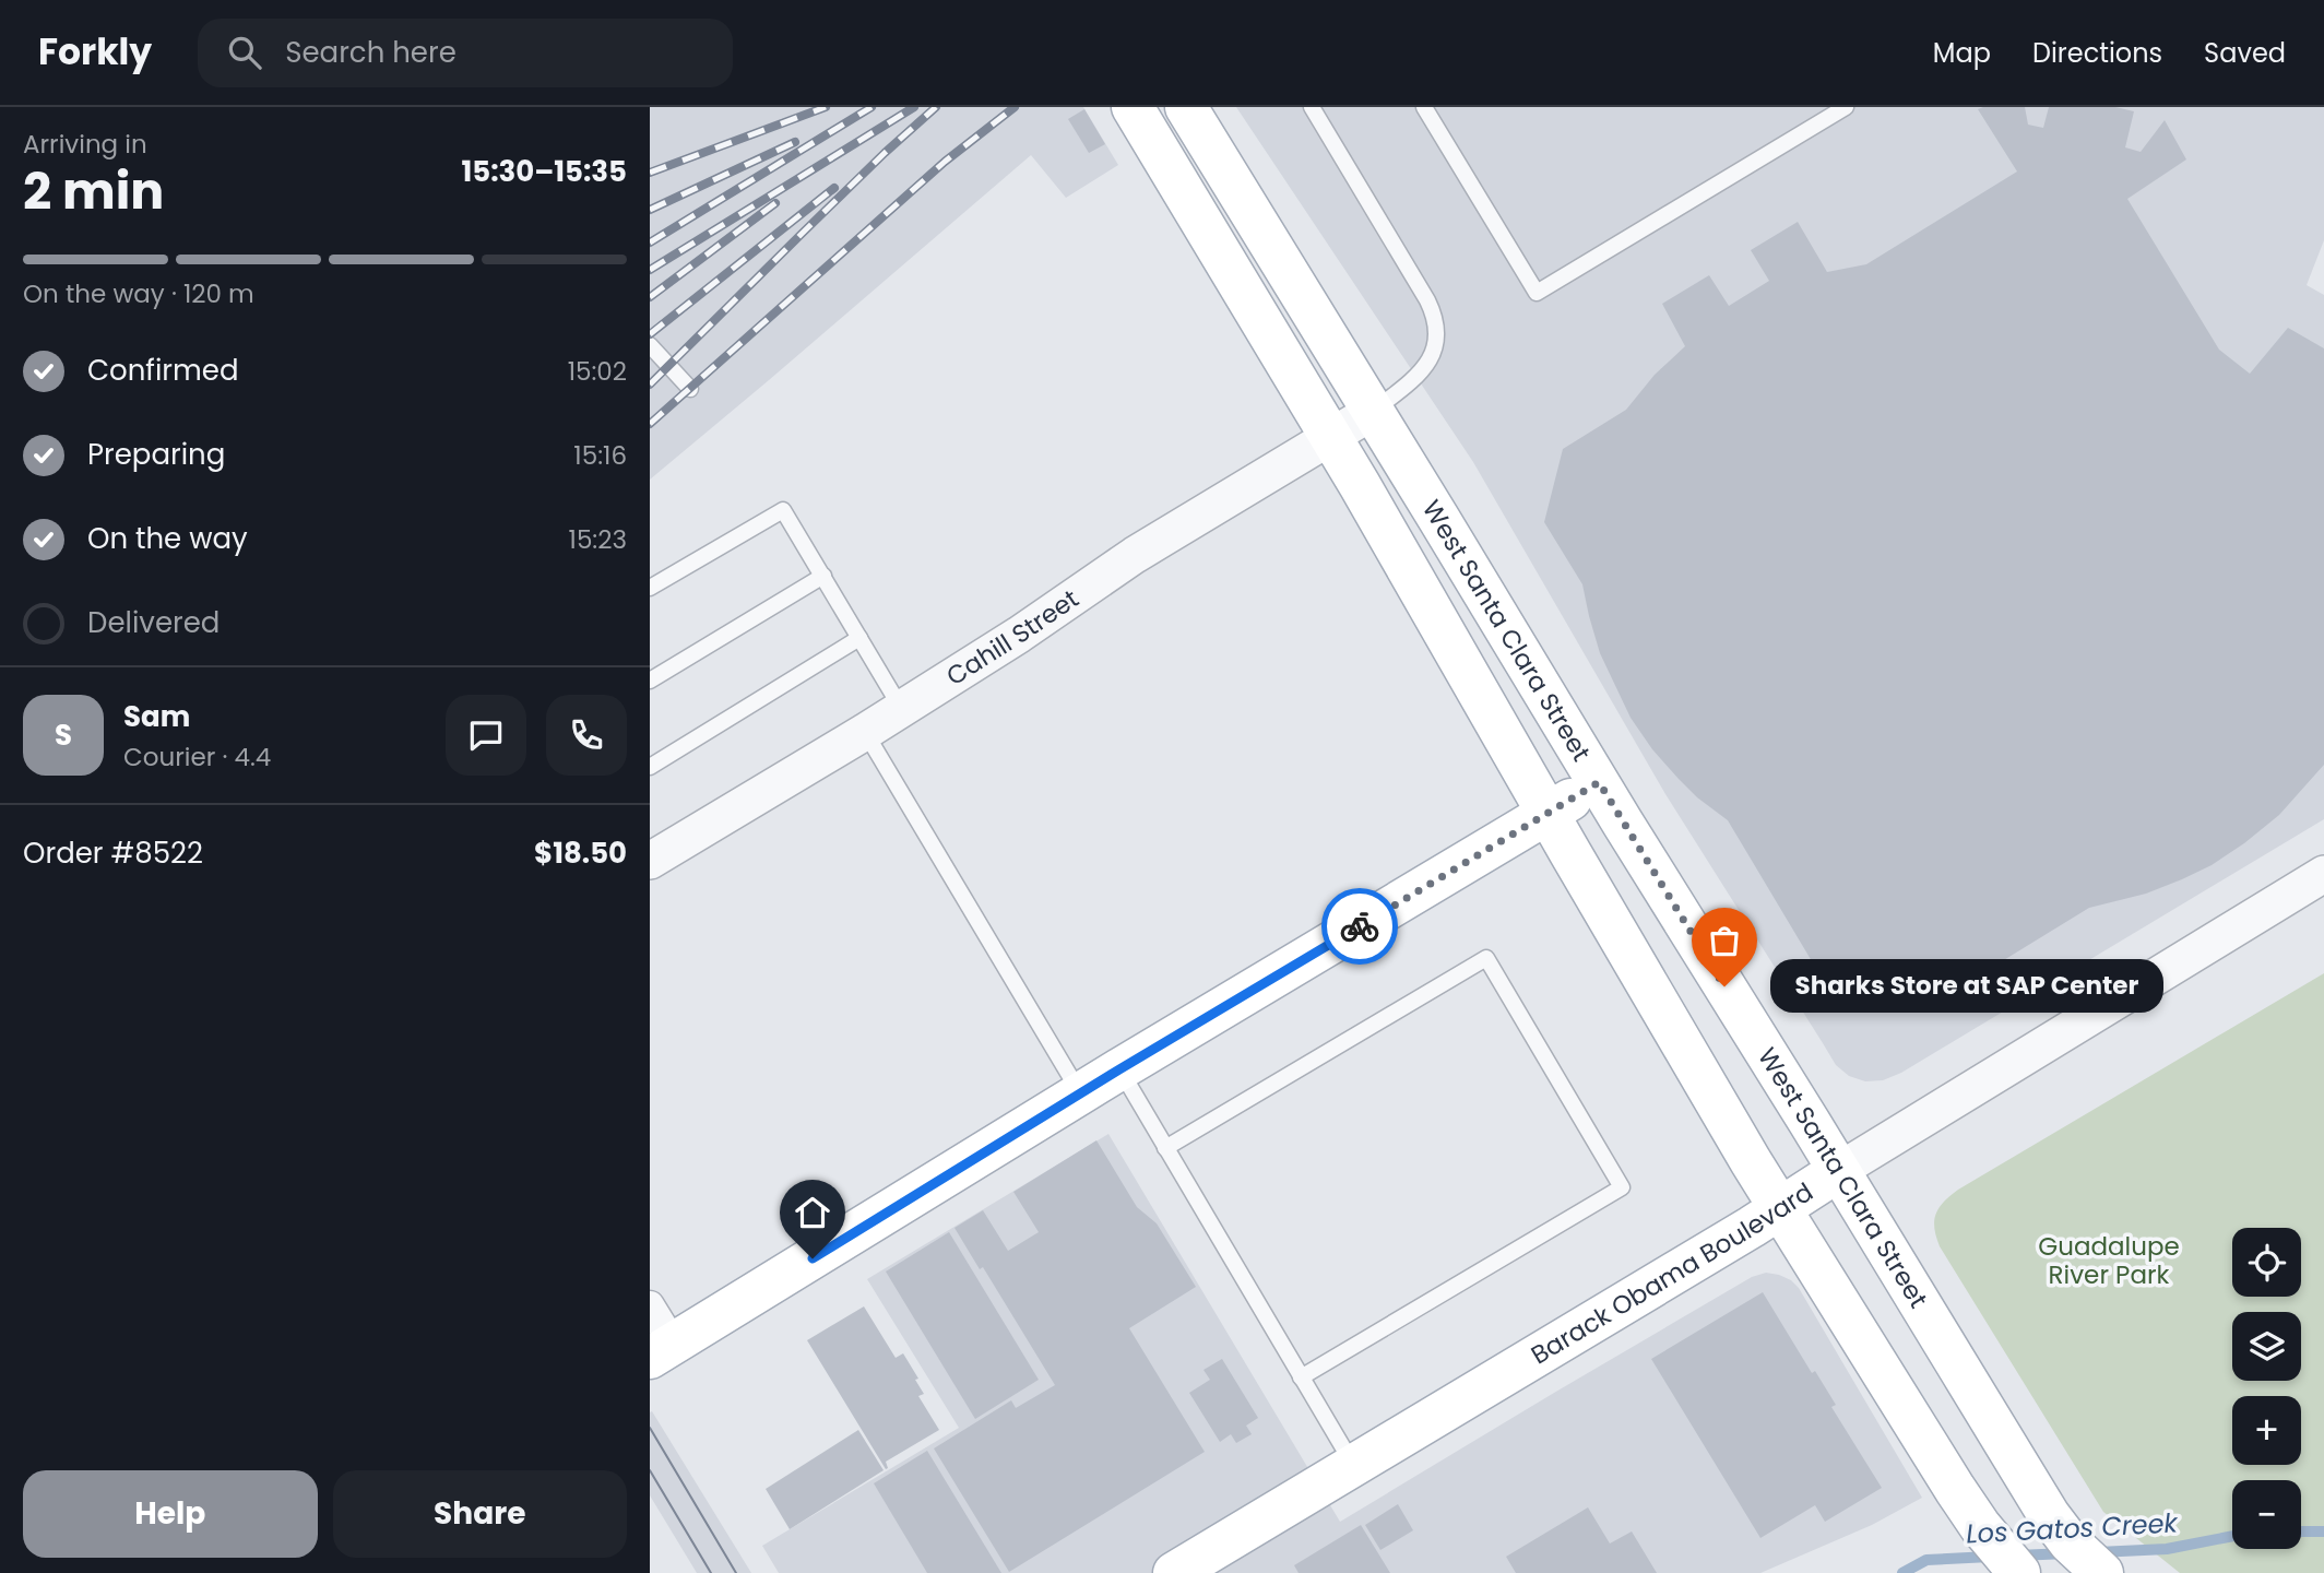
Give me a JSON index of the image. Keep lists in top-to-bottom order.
{
  "streets": {
    "main road": ["West Santa Clara Street", "Barack Obama Boulevard"],
    "street": ["Cahill Street"]
  },
  "crossings": [
    ["West Santa Clara Street", "Cahill Street"],
    ["West Santa Clara Street", "Barack Obama Boulevard"]
  ],
  "water": ["Los Gatos Creek"],
  "parks": ["Guadalupe River Park"],
  "places": ["Sharks Store at SAP Center"],
  "page": {
    "header": "Forkly",
    "search": "Search here",
    "nav": ["Map", "Directions", "Saved"],
    "heading": ["2 min", "Arriving in", "15:30–15:35"],
    "panel": [
      "Sam",
      "Courier · 4.4",
      "Order #8522",
      "$18.50"
    ],
    "bar": "On the way · 120 m",
    "list": [
      ["Confirmed", "15:02"],
      ["Preparing", "15:16"],
      ["On the way", "15:23"],
      "Delivered"
    ],
    "round": "S",
    "bubble": "Sharks Store at SAP Center",
    "map_buttons": ["+", "−"],
    "buttons": ["Help", "Share"]
  }
}
